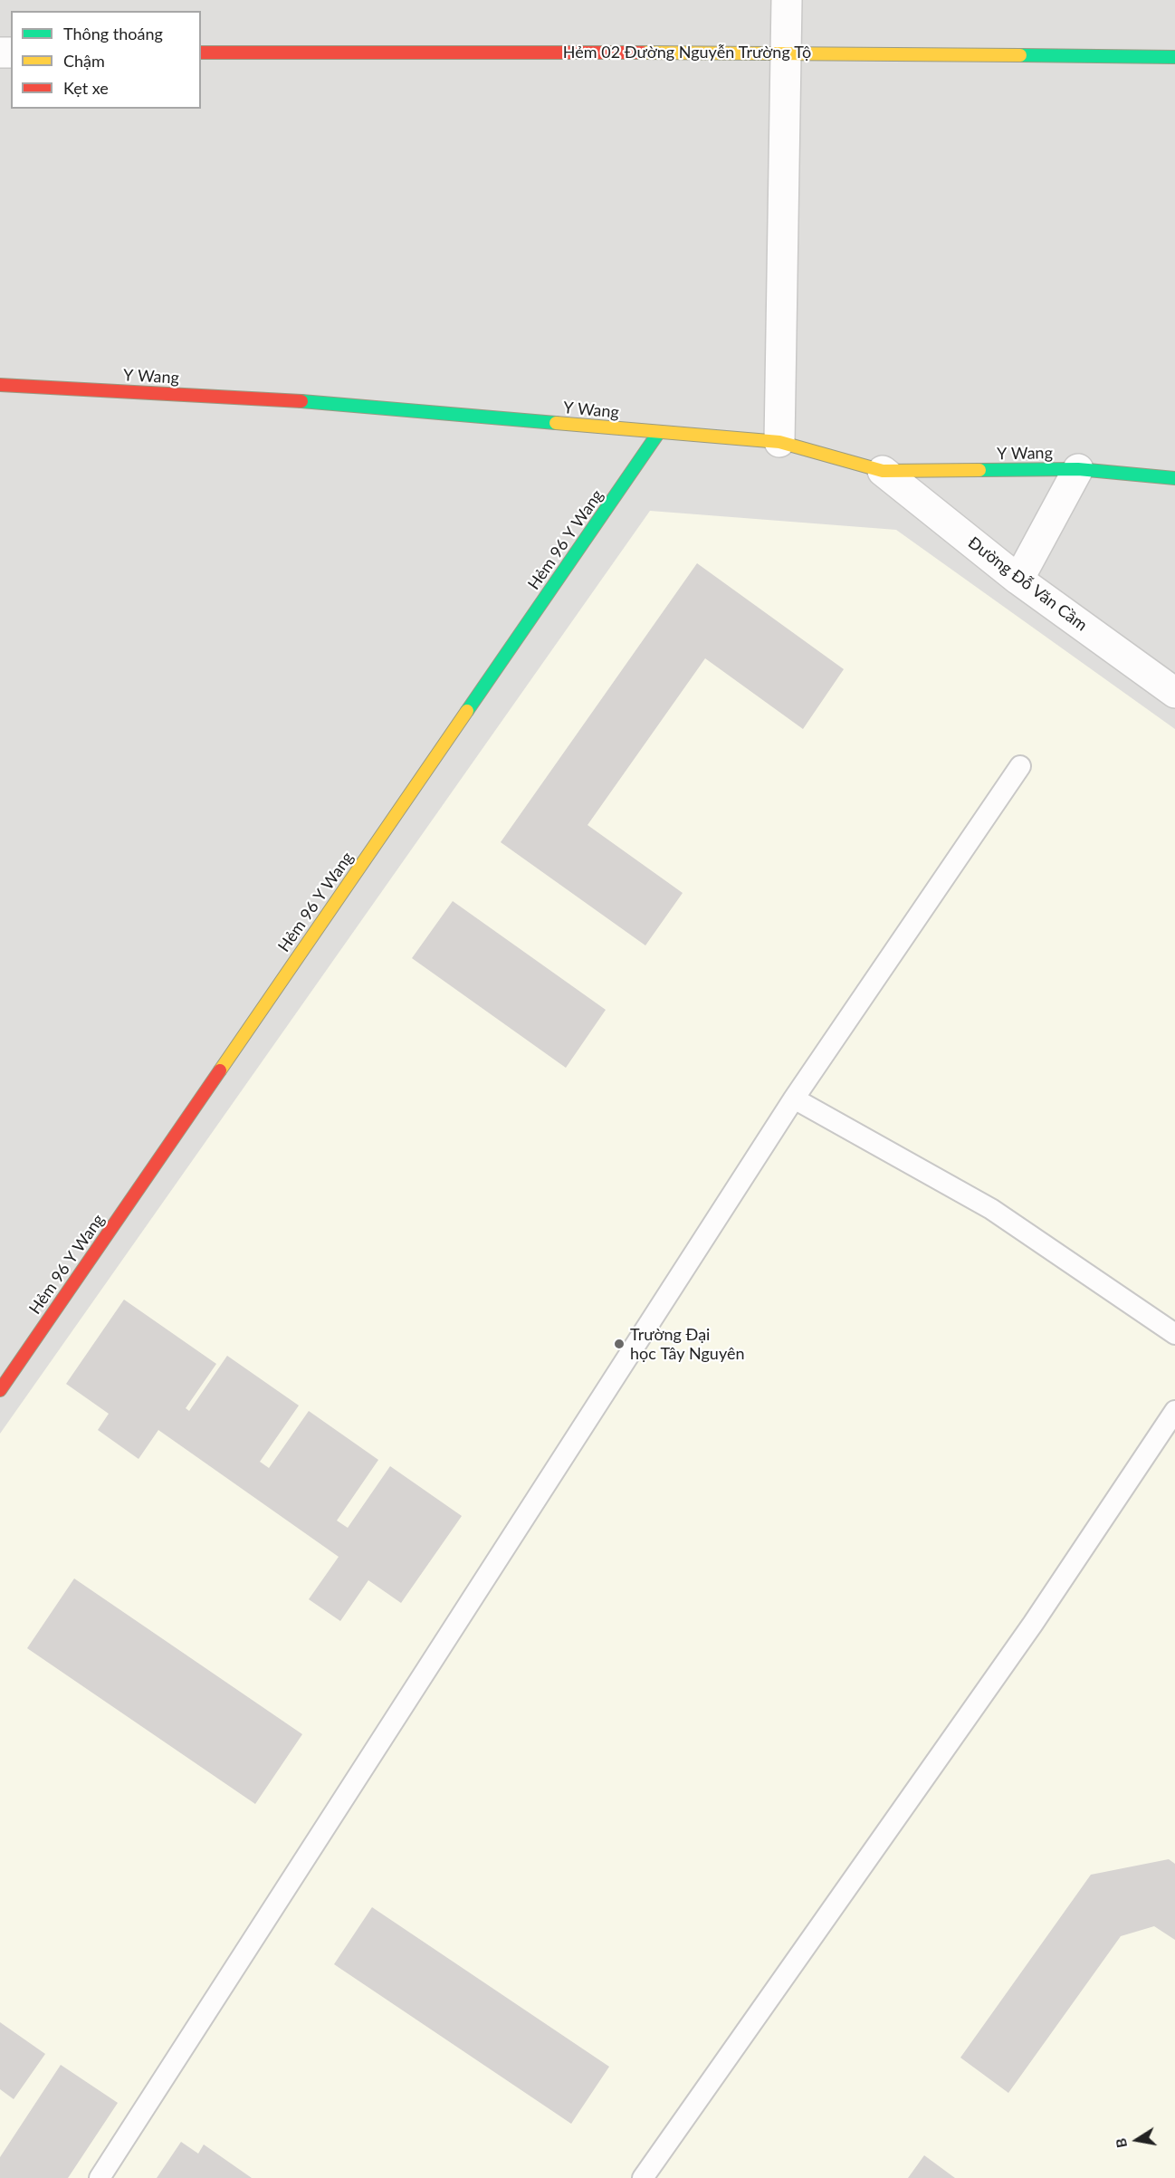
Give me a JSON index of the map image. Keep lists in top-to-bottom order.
{
  "streets": {
    "street": [
      "Hẻm 02 Đường Nguyễn Trường Tộ",
      "Y Wang",
      "Hẻm 96 Y Wang",
      "Đường Đỗ Văn Cầm"
    ]
  },
  "crossings": [
    ["Y Wang", "Hẻm 96 Y Wang"],
    ["Y Wang", "Đường Đỗ Văn Cầm"]
  ],
  "places": ["Trường Đại học Tây Nguyên"],
  "legend": ["Thông thoáng", "Chậm", "Kẹt xe"],
  "north": "left"
}
